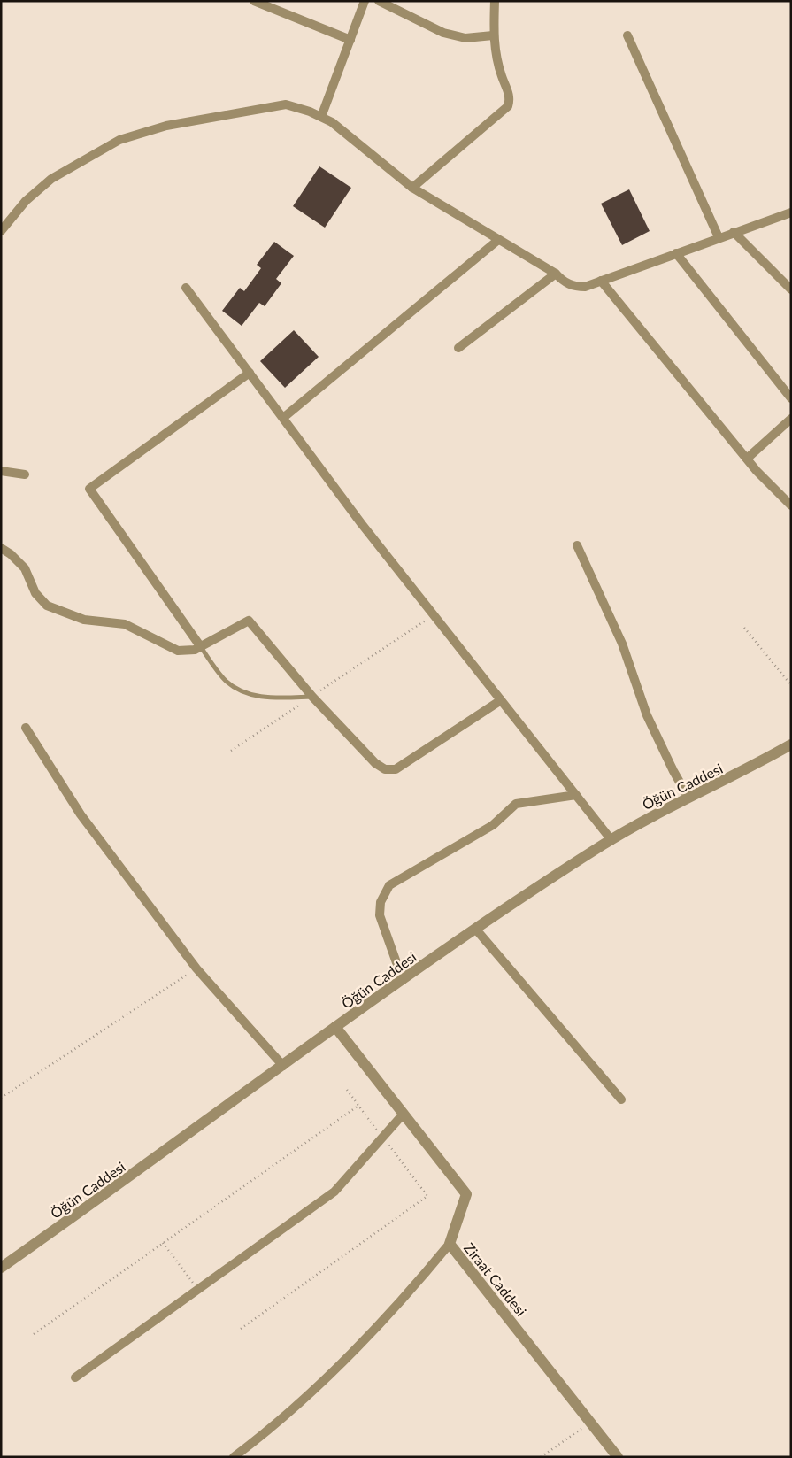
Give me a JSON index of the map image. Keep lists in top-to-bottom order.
{
  "streets": {
    "street": ["Öğün Caddesi", "Ziraat Caddesi"]
  },
  "crossings": [
    ["Öğün Caddesi", "Ziraat Caddesi"]
  ]
}
